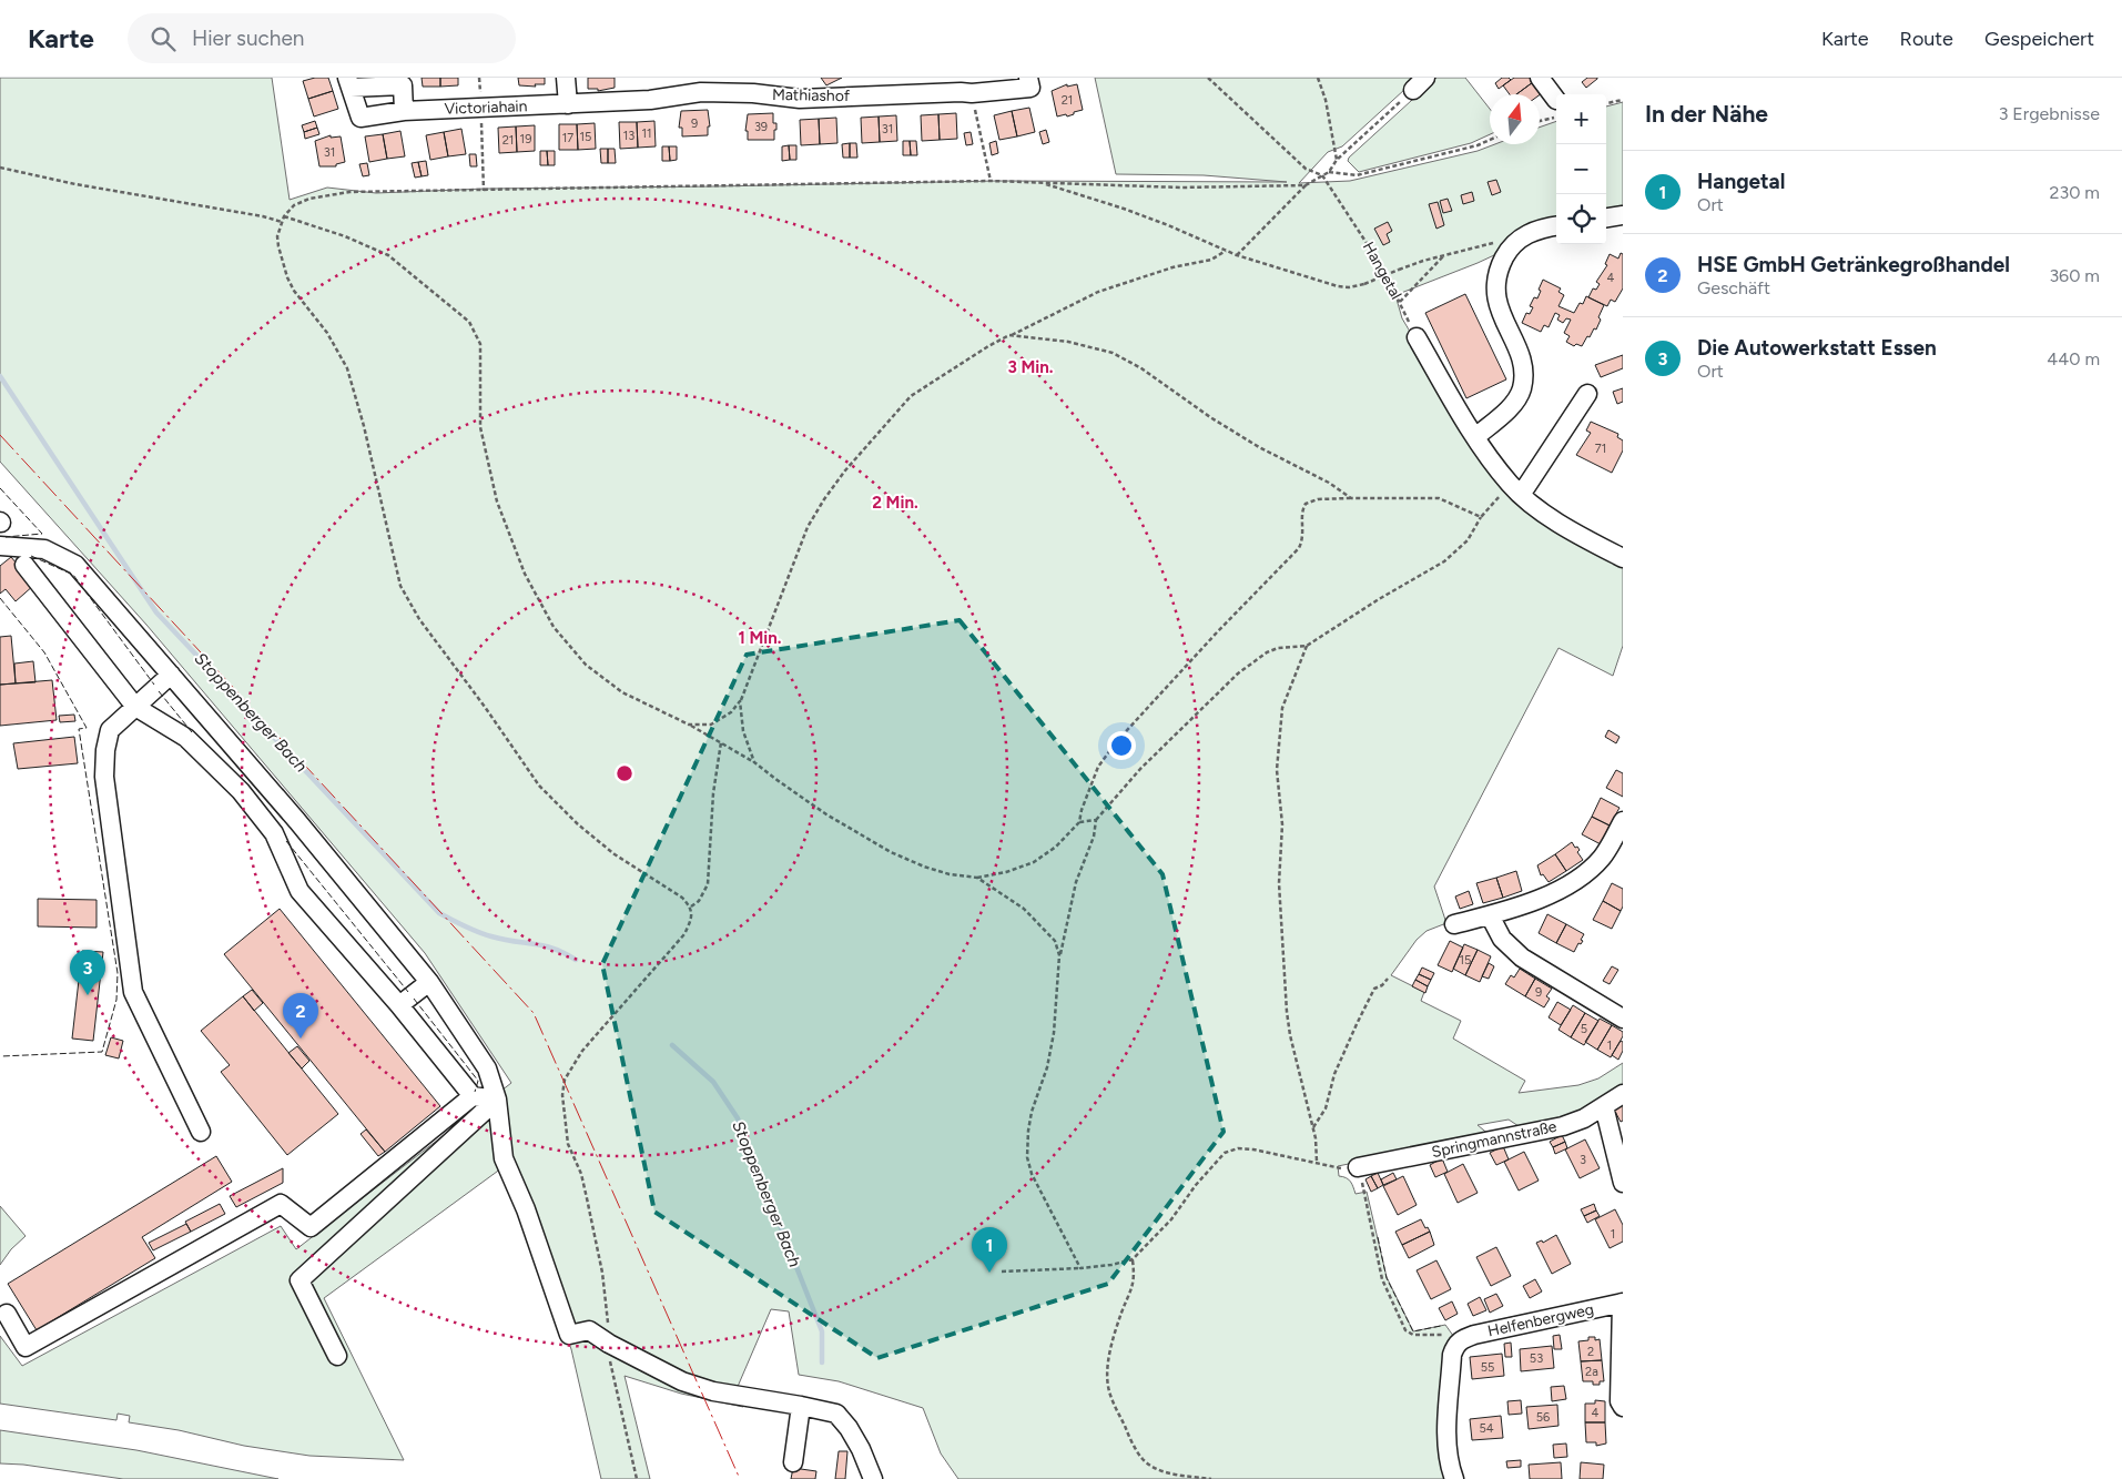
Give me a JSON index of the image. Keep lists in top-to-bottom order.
{
  "streets": {
    "street": [
      "Mathiashof",
      "Victoriahain",
      "Springmannstraße",
      "Helfenbergweg"
    ],
    "path": ["Hangetal"]
  },
  "crossings": [
    ["Mathiashof", "Victoriahain"]
  ],
  "water": ["Stoppenberger Bach"],
  "house_numbers": [
    "21",
    "9",
    "39",
    "31",
    "11",
    "13",
    "15",
    "17",
    "19",
    "21",
    "31",
    "4",
    "71",
    "15",
    "9",
    "5",
    "1",
    "3",
    "1",
    "2",
    "53",
    "55",
    "2a",
    "4",
    "56",
    "54"
  ],
  "north": "top",
  "page": {
    "header": "Karte",
    "search": "Hier suchen",
    "nav": ["Karte", "Route", "Gespeichert"],
    "heading": ["In der Nähe", "3 Ergebnisse"],
    "map_buttons": ["+", "−"],
    "list": [
      {
        "mark": "1",
        "name": "Hangetal",
        "note": "Ort",
        "value": "230 m"
      },
      {
        "mark": "2",
        "name": "HSE GmbH Getränkegroßhandel",
        "note": "Geschäft",
        "value": "360 m"
      },
      {
        "mark": "3",
        "name": "Die Autowerkstatt Essen",
        "note": "Ort",
        "value": "440 m"
      }
    ],
    "pins": ["3", "2", "1"]
  },
  "rings": ["3 Min.", "2 Min.", "1 Min."]
}
